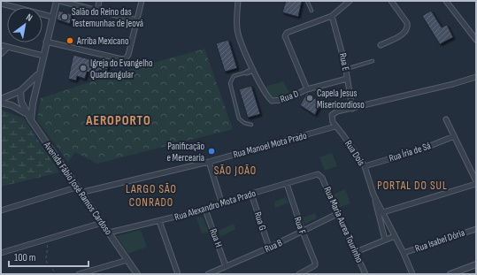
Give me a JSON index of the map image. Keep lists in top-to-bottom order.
{
  "streets": {
    "street": [
      "Rua E",
      "Rua D",
      "Rua Manoel Mota Prado",
      "Rua Íria de Sá",
      "Rua Dois",
      "Avenida Fábio José Ramos Cardoso",
      "Rua Alexandro Mota Prado",
      "Rua G",
      "Rua Maria Aurea Tourinho",
      "Rua F",
      "Rua H",
      "Rua Isabel Dória",
      "Rua B"
    ]
  },
  "crossings": [
    ["Rua E", "Rua D"],
    ["Rua E", "Rua Dois"],
    ["Rua Manoel Mota Prado", "Rua Dois"],
    ["Rua Manoel Mota Prado", "Avenida Fábio José Ramos Cardoso"],
    ["Rua Íria de Sá", "Rua Dois"],
    ["Rua Dois", "Rua Isabel Dória"],
    ["Avenida Fábio José Ramos Cardoso", "Rua Alexandro Mota Prado"],
    ["Rua Alexandro Mota Prado", "Rua G"],
    ["Rua Alexandro Mota Prado", "Rua Maria Aurea Tourinho"],
    ["Rua Alexandro Mota Prado", "Rua F"],
    ["Rua Alexandro Mota Prado", "Rua H"],
    ["Rua G", "Rua B"],
    ["Rua Maria Aurea Tourinho", "Rua B"],
    ["Rua F", "Rua B"],
    ["Rua H", "Rua B"]
  ],
  "districts": [
    "AEROPORTO",
    "SÃO JOÃO",
    "PORTAL DO SUL",
    "LARGO SÃO CONRADO"
  ],
  "places": [
    "Salão do Reino das Testemunhas de Jeová",
    "Arriba Mexicano",
    "Igreja do Evangelho Quadrangular",
    "Capela Jesus Misericordioso",
    "Panificação e Mercearia"
  ],
  "scale_bar": "100 m",
  "north": "top right"
}
